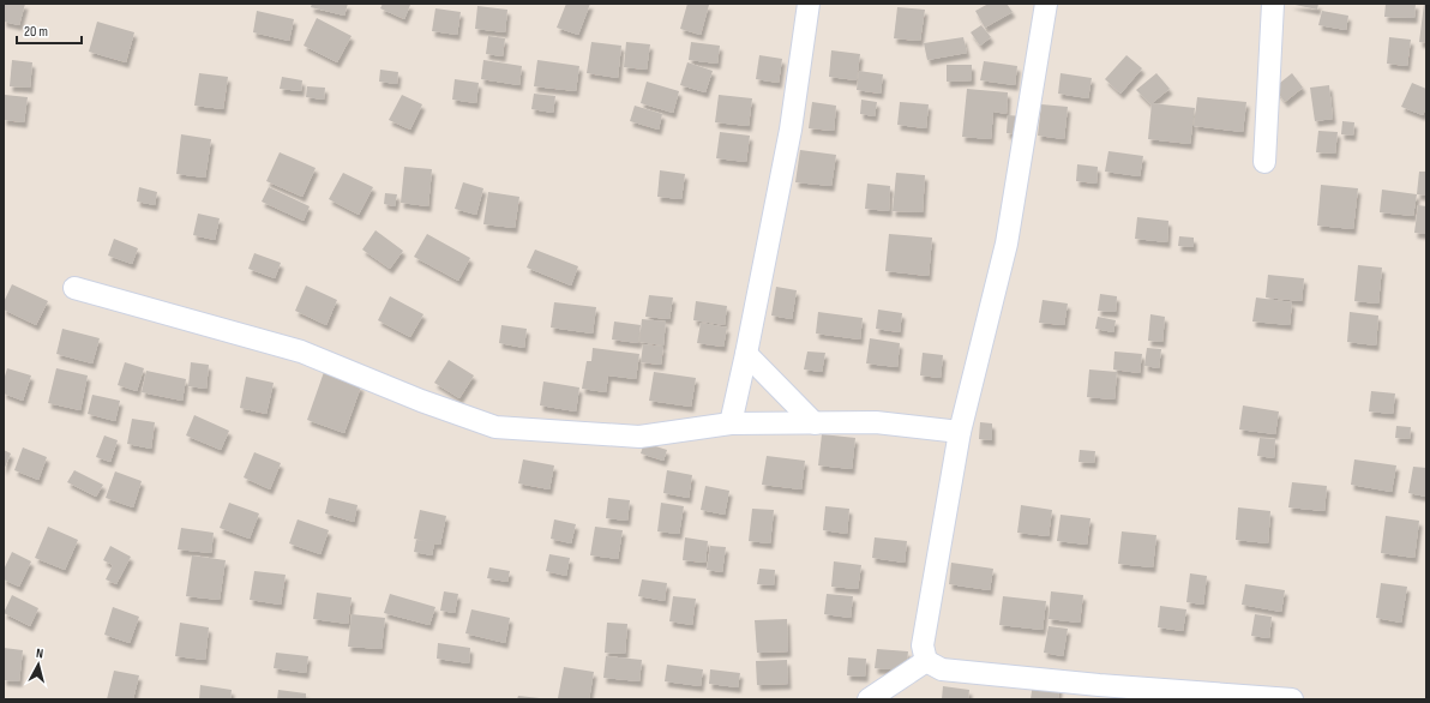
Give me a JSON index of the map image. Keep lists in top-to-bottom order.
{
  "scale_bar": "20 m",
  "north": "top"
}
